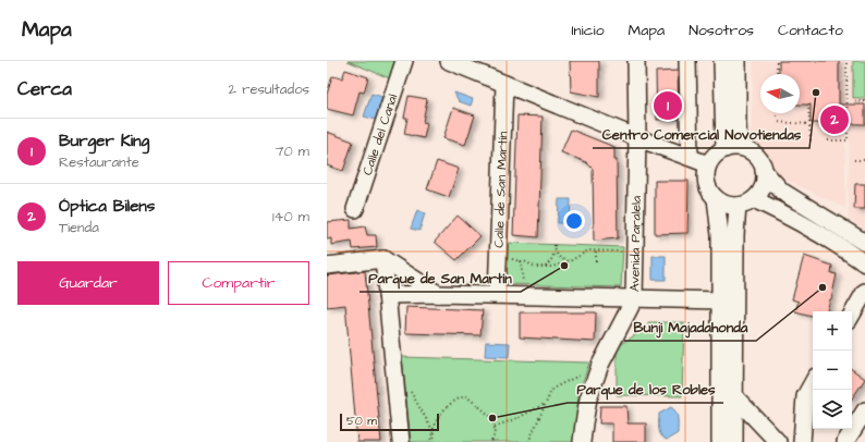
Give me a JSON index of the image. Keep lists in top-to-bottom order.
{
  "streets": {
    "street": ["Calle del Canal", "Calle de San Martín", "Avenida Paralela"]
  },
  "places": [
    "Centro Comercial Novotiendas",
    "Parque de San Martín",
    "Bunji Majadahonda",
    "Parque de los Robles"
  ],
  "scale_bar": "50 m",
  "north": "left",
  "page": {
    "header": "Mapa",
    "nav": [
      "Inicio",
      "Mapa",
      "Nosotros",
      "Contacto"
    ],
    "heading": ["Cerca", "2 resultados"],
    "pins": ["1", "2"],
    "list": [
      {
        "mark": "1",
        "name": "Burger King",
        "note": "Restaurante",
        "value": "70 m"
      },
      {
        "mark": "2",
        "name": "Óptica Bilens",
        "note": "Tienda",
        "value": "140 m"
      }
    ],
    "buttons": ["Guardar", "Compartir"],
    "map_buttons": ["+", "−"],
    "scale": "50 m"
  }
}
